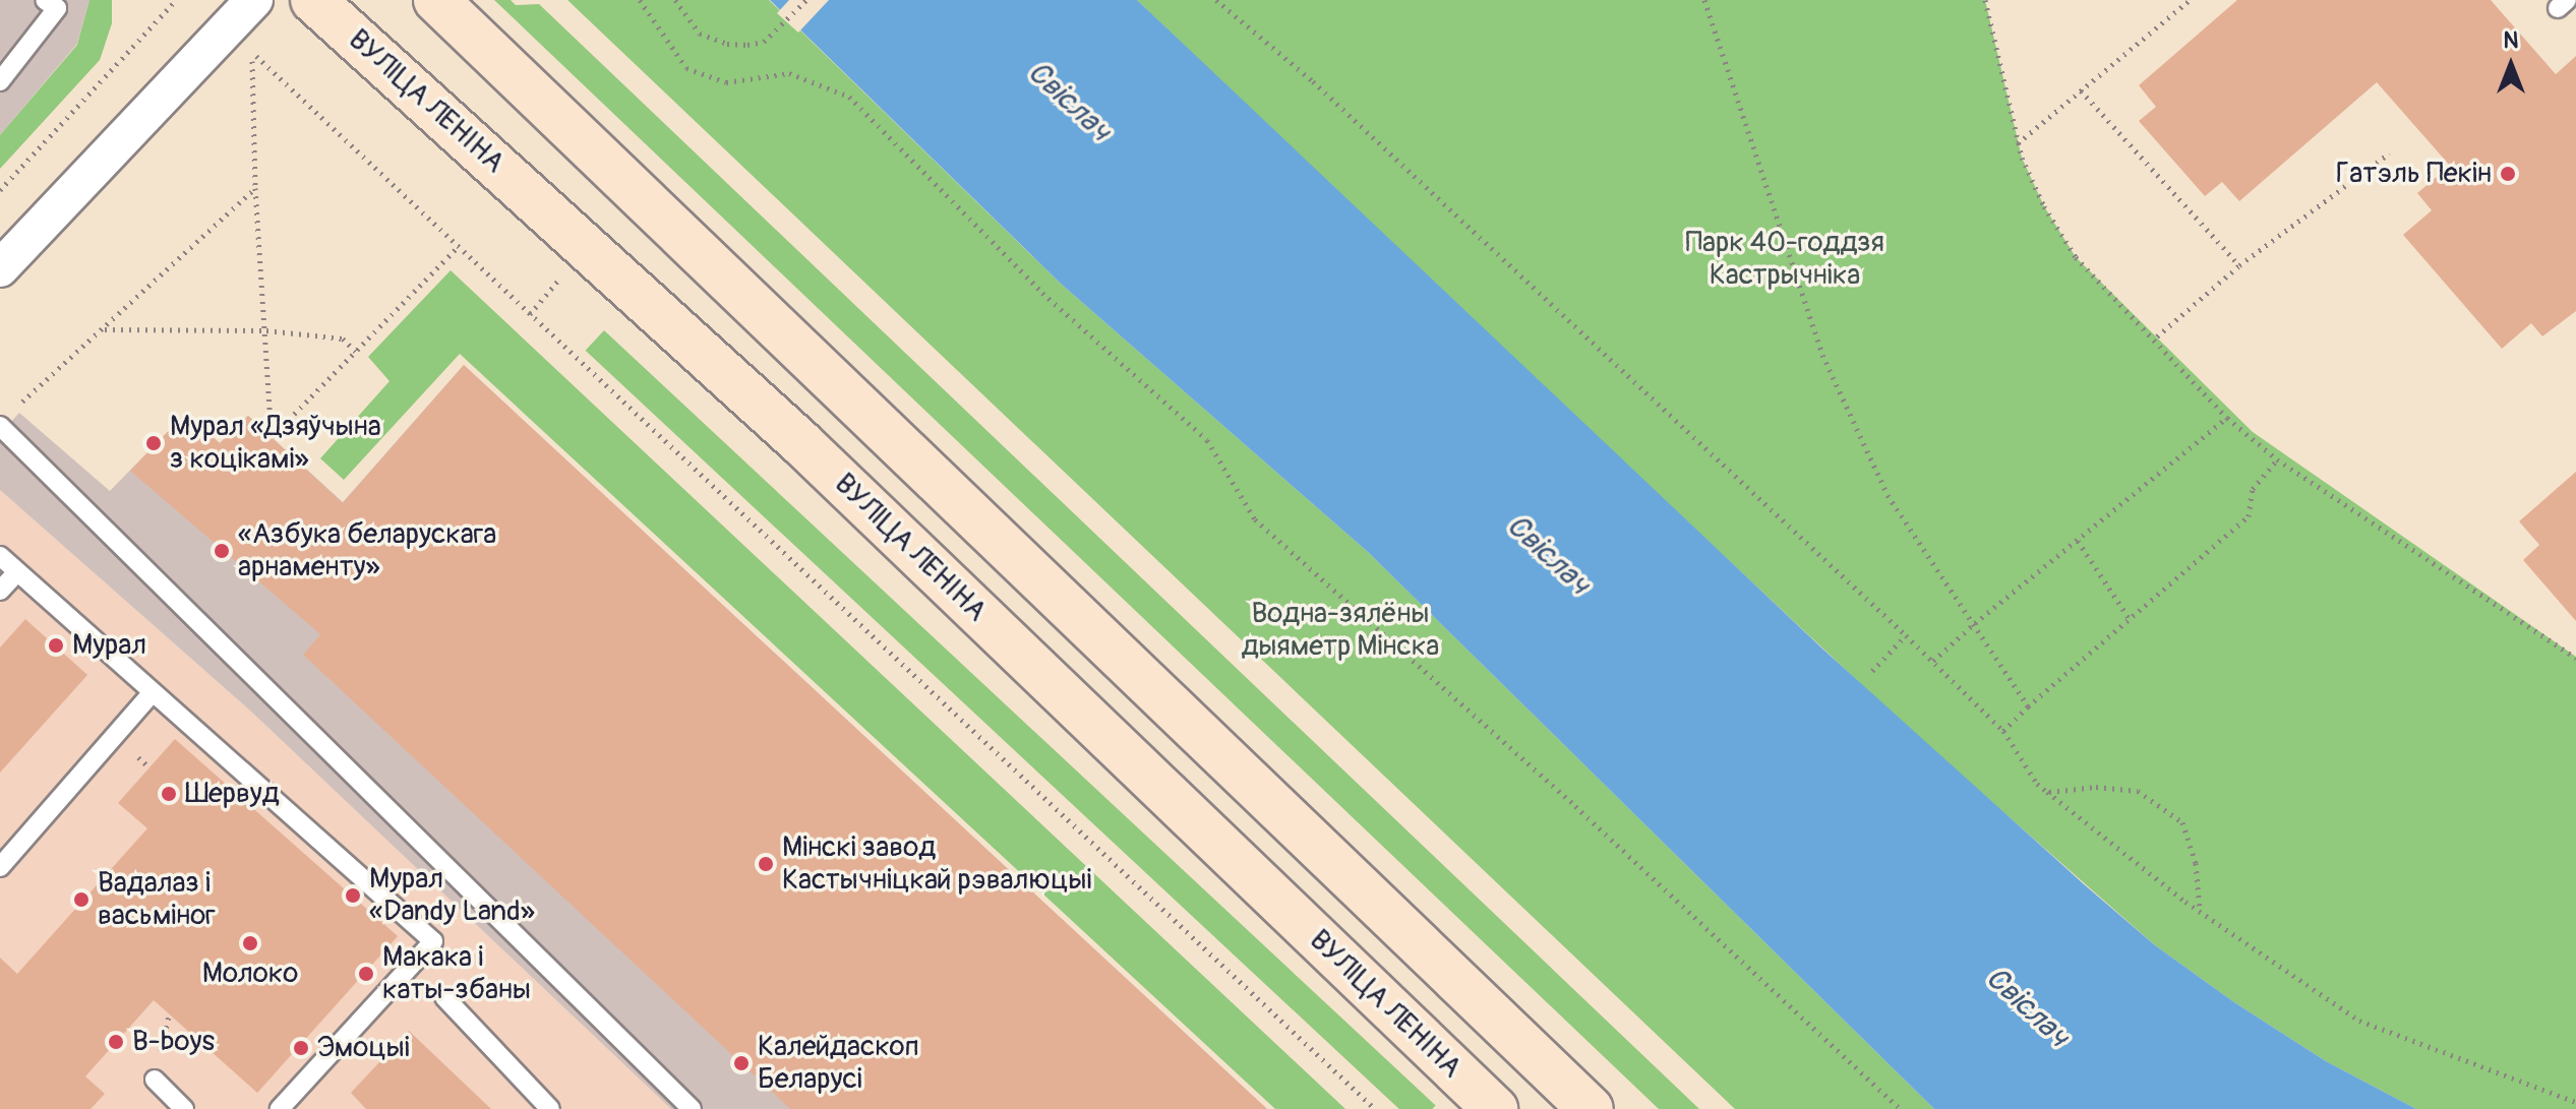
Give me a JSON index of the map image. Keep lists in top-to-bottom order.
{
  "streets": {
    "main road": ["ВУЛІЦА ЛЕНІНА"]
  },
  "water": ["Свіслач"],
  "parks": ["Парк 40-годдзя Кастрычніка", "Водна-зялёны дыяметр Мінска"],
  "places": [
    "Гатэль Пекін",
    "Мурал «Дзяўчына з коцікамі»",
    "«Азбука беларускага арнаменту»",
    "Мурал",
    "Шервуд",
    "Мінскі завод Кастычніцкай рэвалюцыі",
    "Мурал «Dandy Land»",
    "Вадалаз і васьміног",
    "Молоко",
    "Макака і каты-збаны",
    "B-boys",
    "Эмоцыі",
    "Калейдаскоп Беларусі"
  ],
  "north": "top"
}
